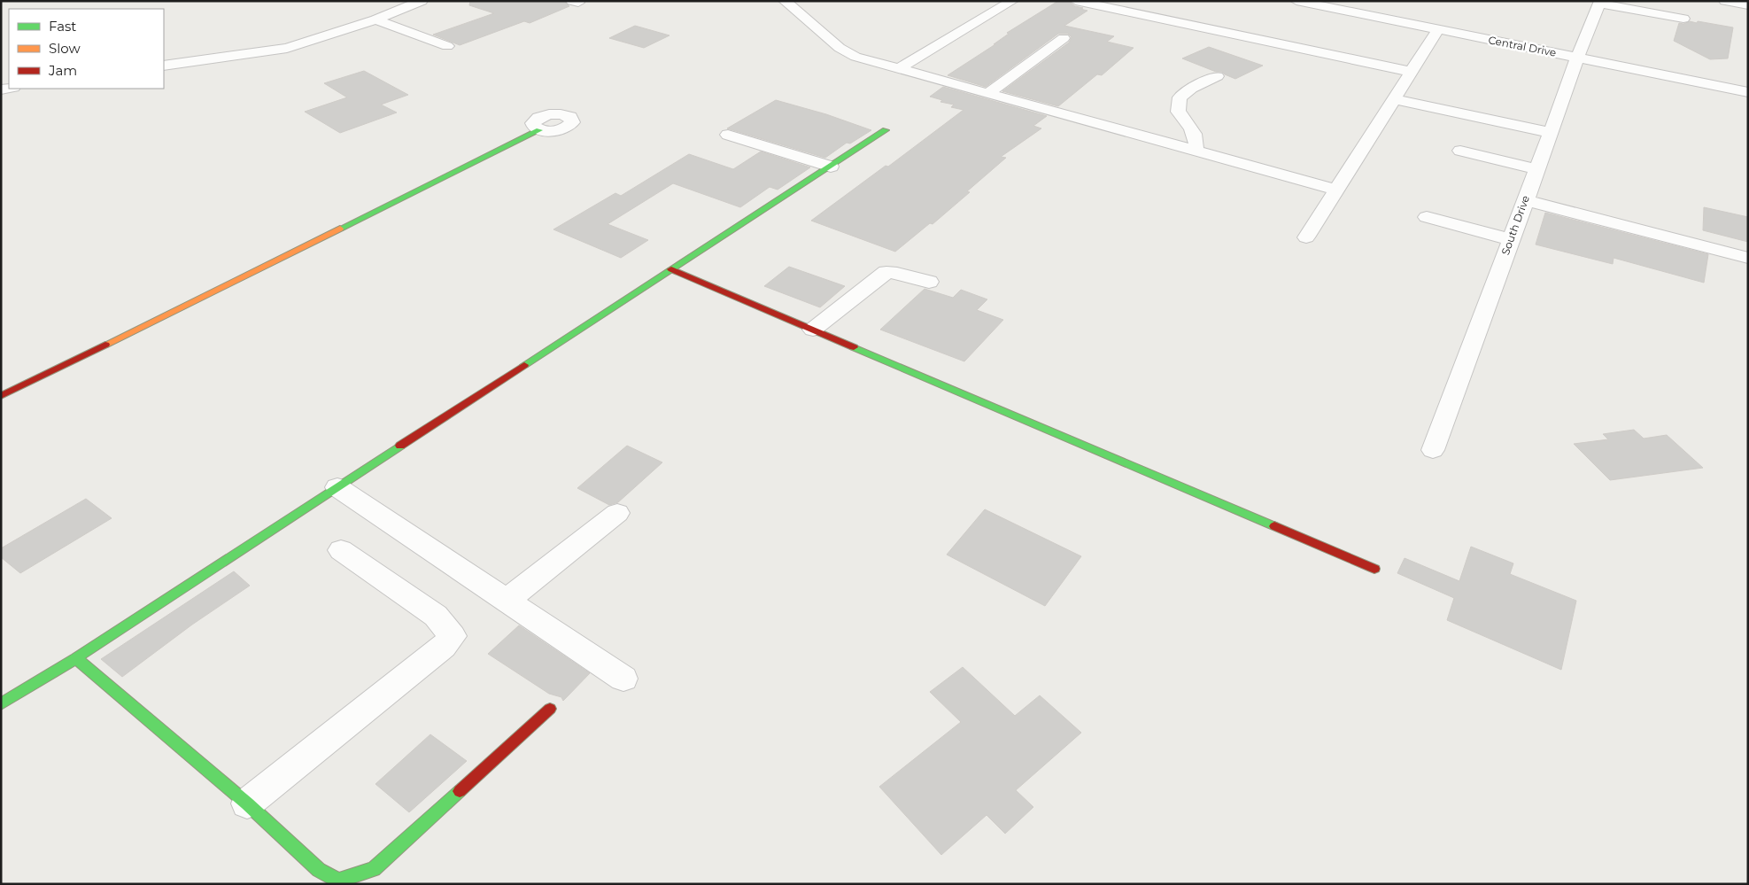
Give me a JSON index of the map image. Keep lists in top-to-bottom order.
{
  "streets": {
    "street": ["Central Drive", "South Drive"]
  },
  "crossings": [
    ["Central Drive", "South Drive"]
  ],
  "legend": ["Fast", "Slow", "Jam"]
}
